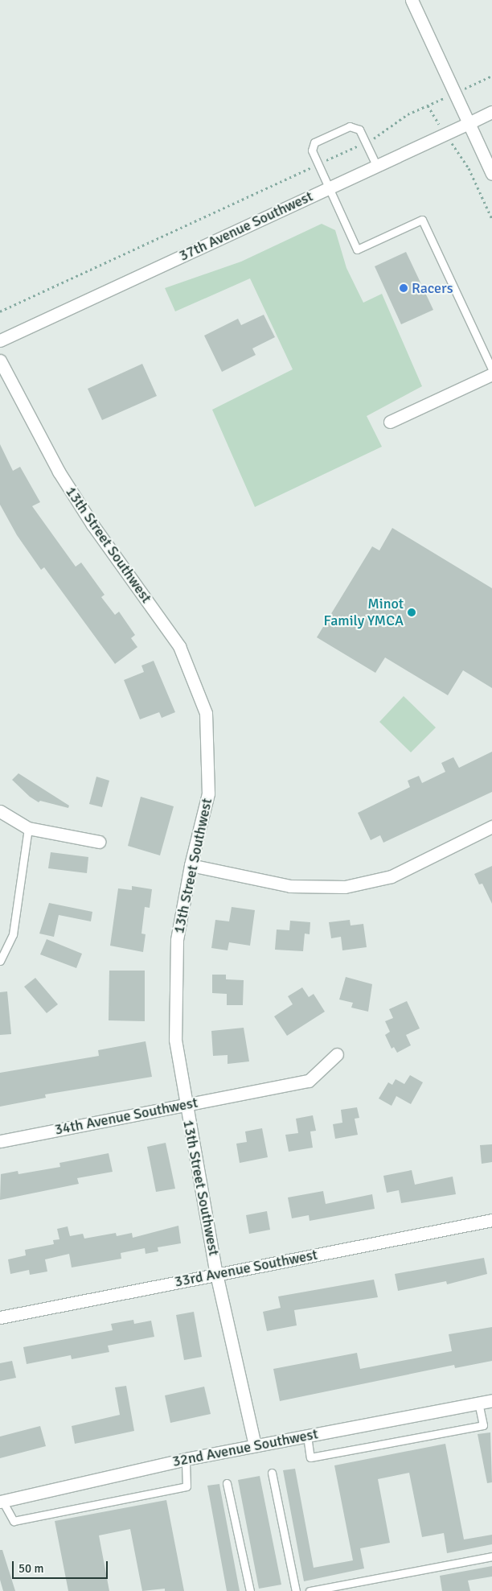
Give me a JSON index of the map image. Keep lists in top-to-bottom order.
{
  "streets": {
    "street": [
      "37th Avenue Southwest",
      "13th Street Southwest",
      "34th Avenue Southwest",
      "33rd Avenue Southwest",
      "32nd Avenue Southwest"
    ]
  },
  "crossings": [
    ["13th Street Southwest", "34th Avenue Southwest"],
    ["13th Street Southwest", "33rd Avenue Southwest"],
    ["13th Street Southwest", "32nd Avenue Southwest"]
  ],
  "places": ["Racers", "Minot Family YMCA"],
  "scale_bar": "50 m"
}
